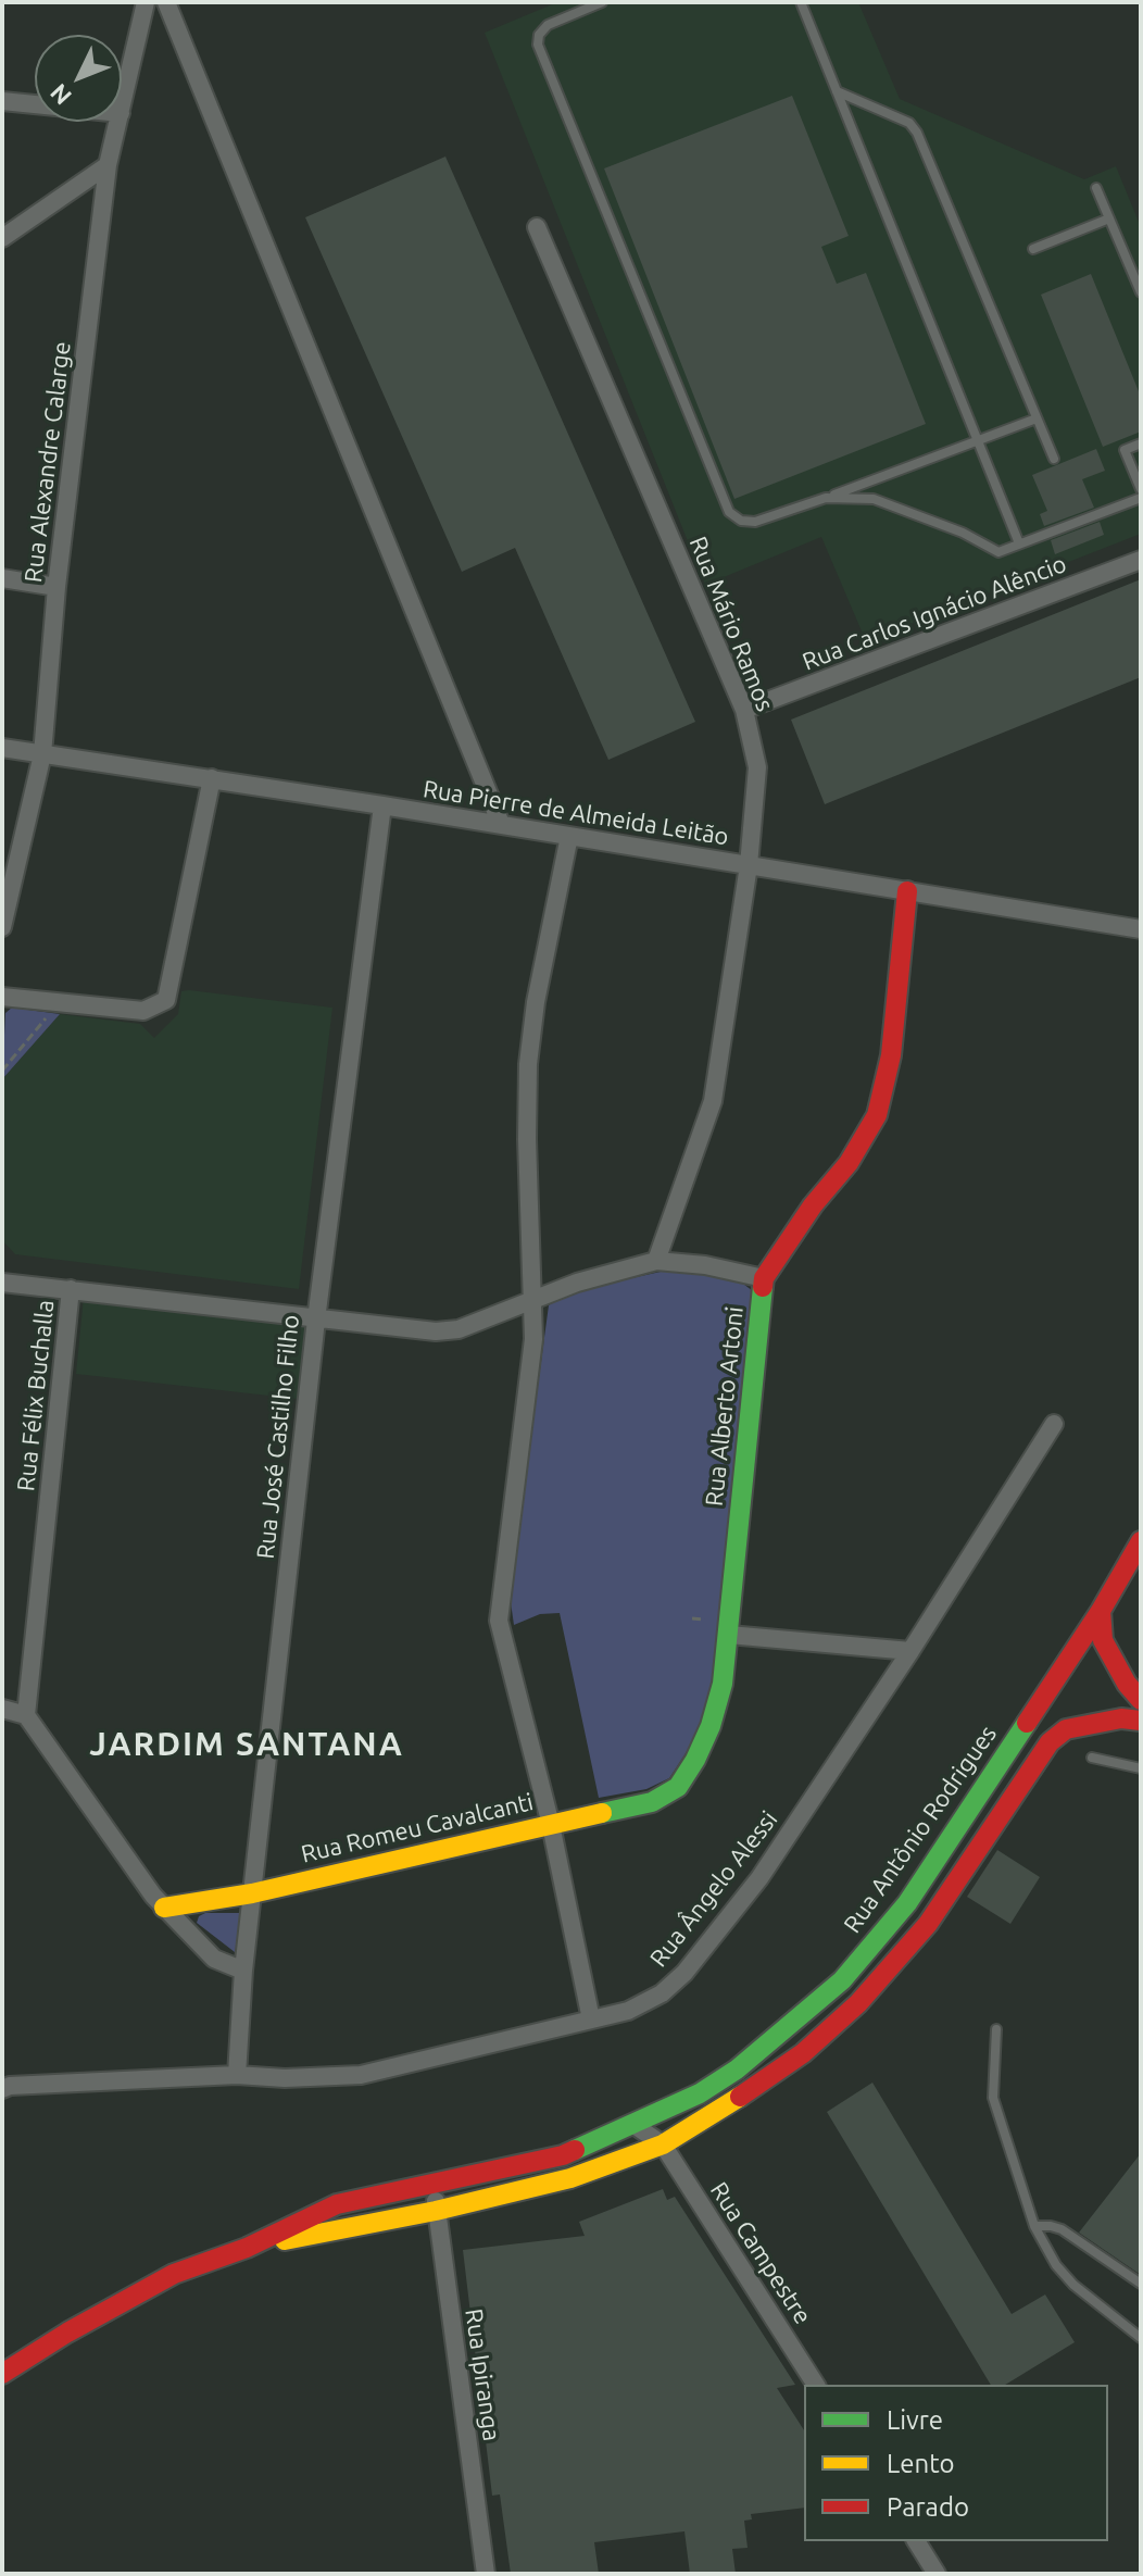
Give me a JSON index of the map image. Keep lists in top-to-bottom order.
{
  "streets": {
    "street": [
      "Rua Alexandre Calarge",
      "Rua Carlos Ignácio Alêncio",
      "Rua Mário Ramos",
      "Rua Pierre de Almeida Leitão",
      "Rua Félix Buchalla",
      "Rua Alberto Artoni",
      "Rua José Castilho Filho",
      "Rua Romeu Cavalcanti",
      "Rua Antônio Rodrigues",
      "Rua Ângelo Alessi",
      "Rua Campestre",
      "Rua Ipiranga"
    ]
  },
  "crossings": [
    ["Rua Alexandre Calarge", "Rua Pierre de Almeida Leitão"],
    ["Rua Carlos Ignácio Alêncio", "Rua Mário Ramos"],
    ["Rua Mário Ramos", "Rua Pierre de Almeida Leitão"],
    ["Rua Mário Ramos", "Rua Alberto Artoni"],
    ["Rua Pierre de Almeida Leitão", "Rua José Castilho Filho"],
    ["Rua Félix Buchalla", "Rua Alberto Artoni"],
    ["Rua Alberto Artoni", "Rua José Castilho Filho"],
    ["Rua Alberto Artoni", "Rua Romeu Cavalcanti"],
    ["Rua José Castilho Filho", "Rua Romeu Cavalcanti"],
    ["Rua José Castilho Filho", "Rua Ângelo Alessi"],
    ["Rua Antônio Rodrigues", "Rua Campestre"],
    ["Rua Antônio Rodrigues", "Rua Ipiranga"]
  ],
  "districts": ["JARDIM SANTANA"],
  "legend": ["Livre", "Lento", "Parado"],
  "north": "bottom left"
}
